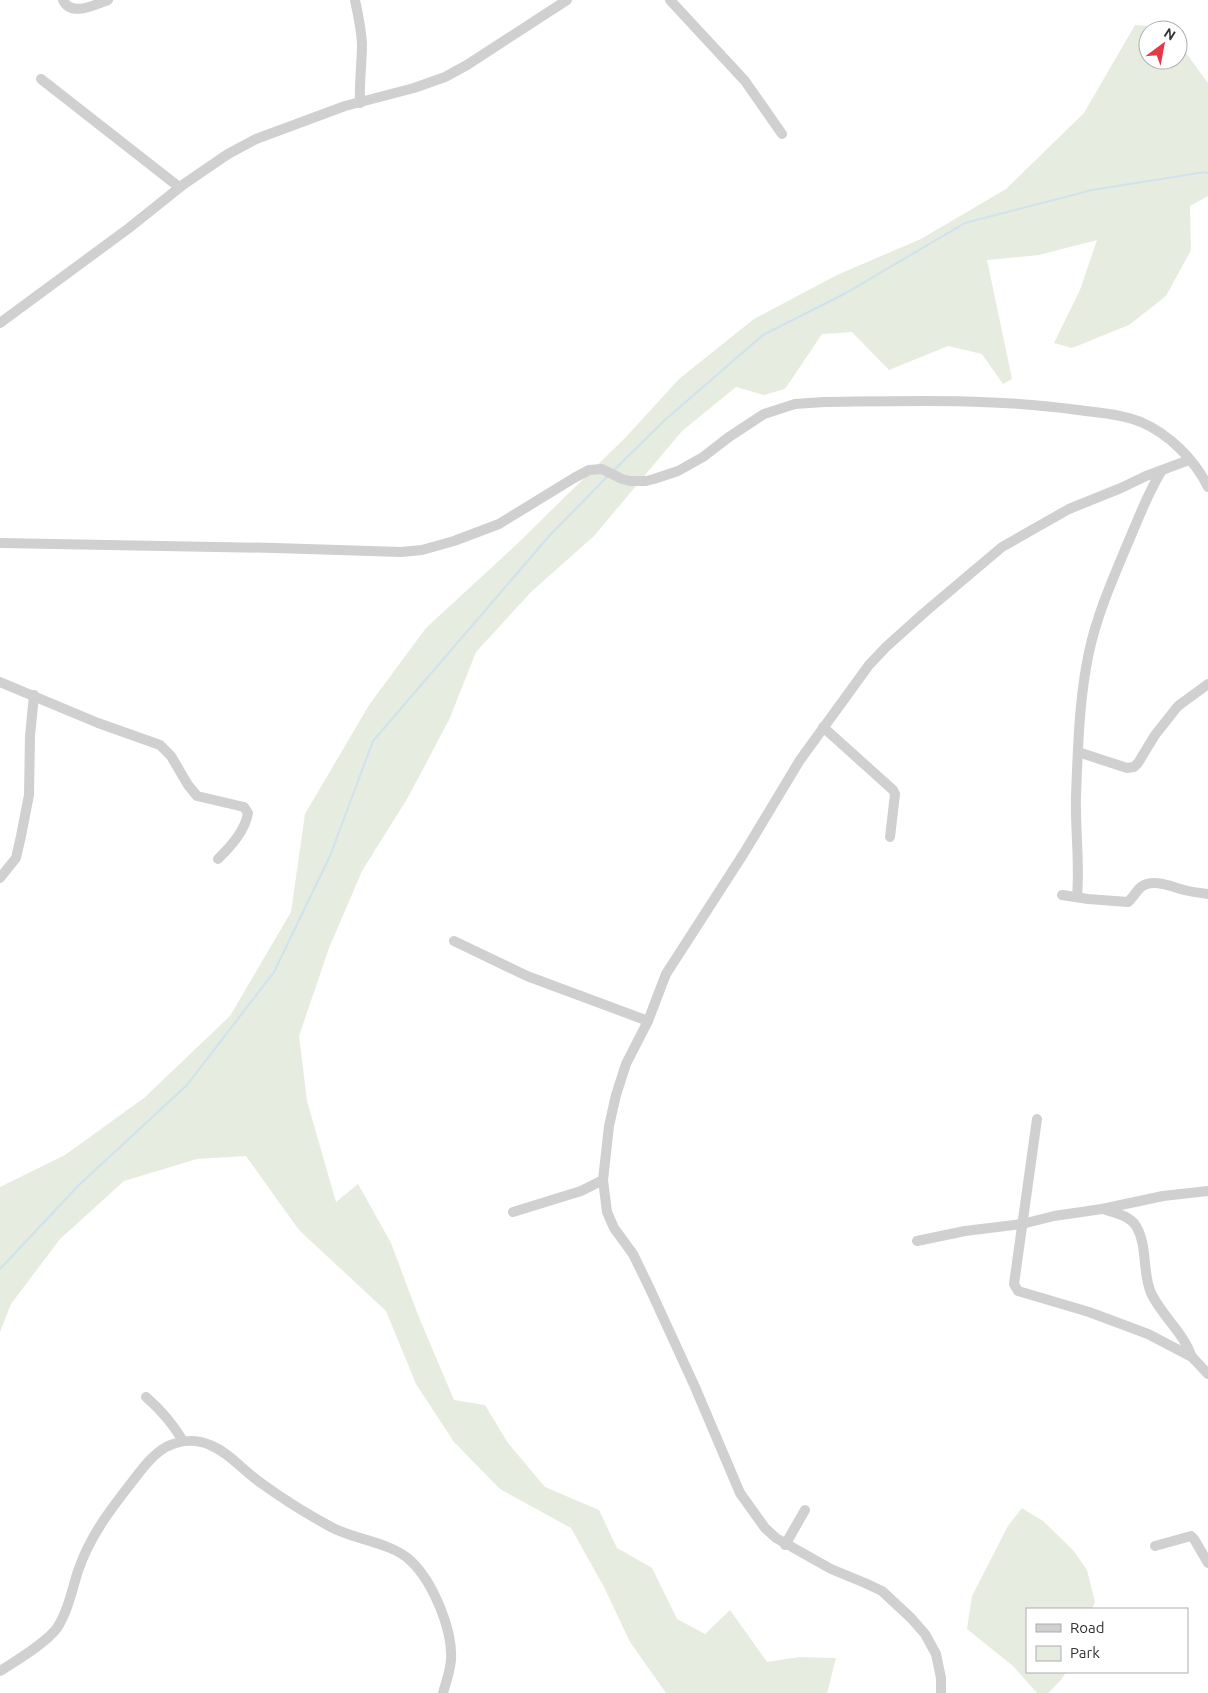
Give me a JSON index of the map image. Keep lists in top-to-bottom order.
{
  "legend": ["Road", "Park"],
  "north": "top right"
}
